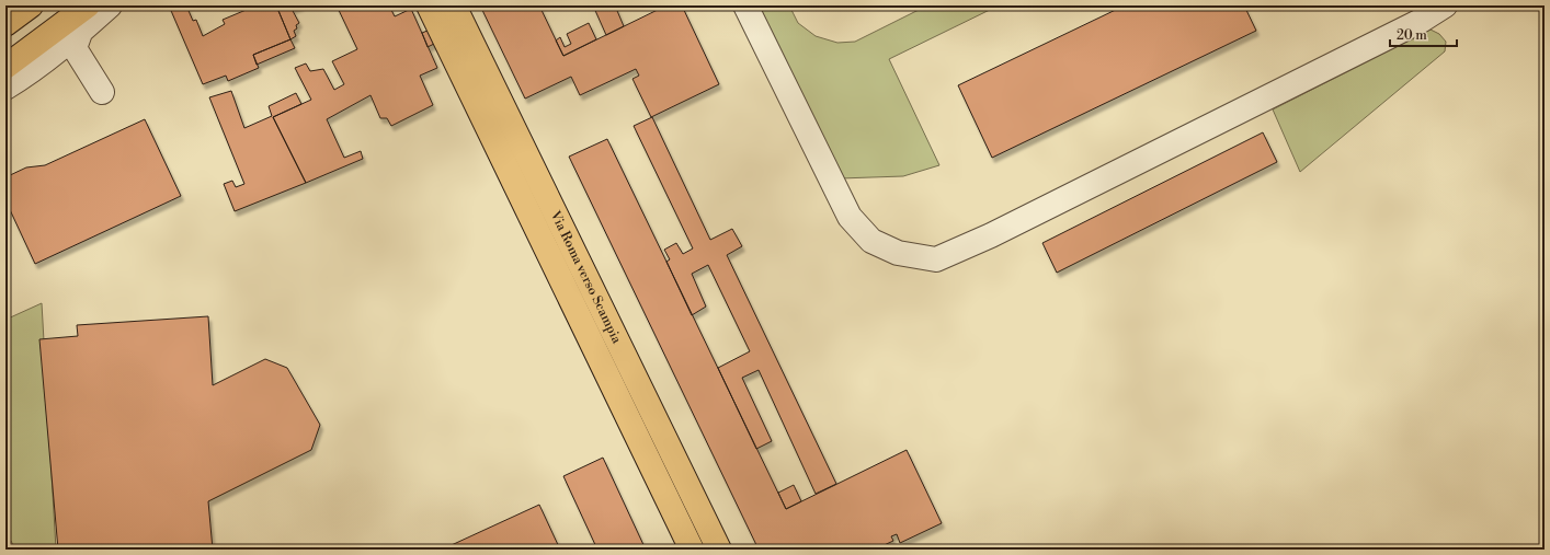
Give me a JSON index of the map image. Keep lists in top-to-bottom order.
{
  "streets": {
    "main road": ["Via Roma verso Scampia"]
  },
  "scale_bar": "20 m"
}
